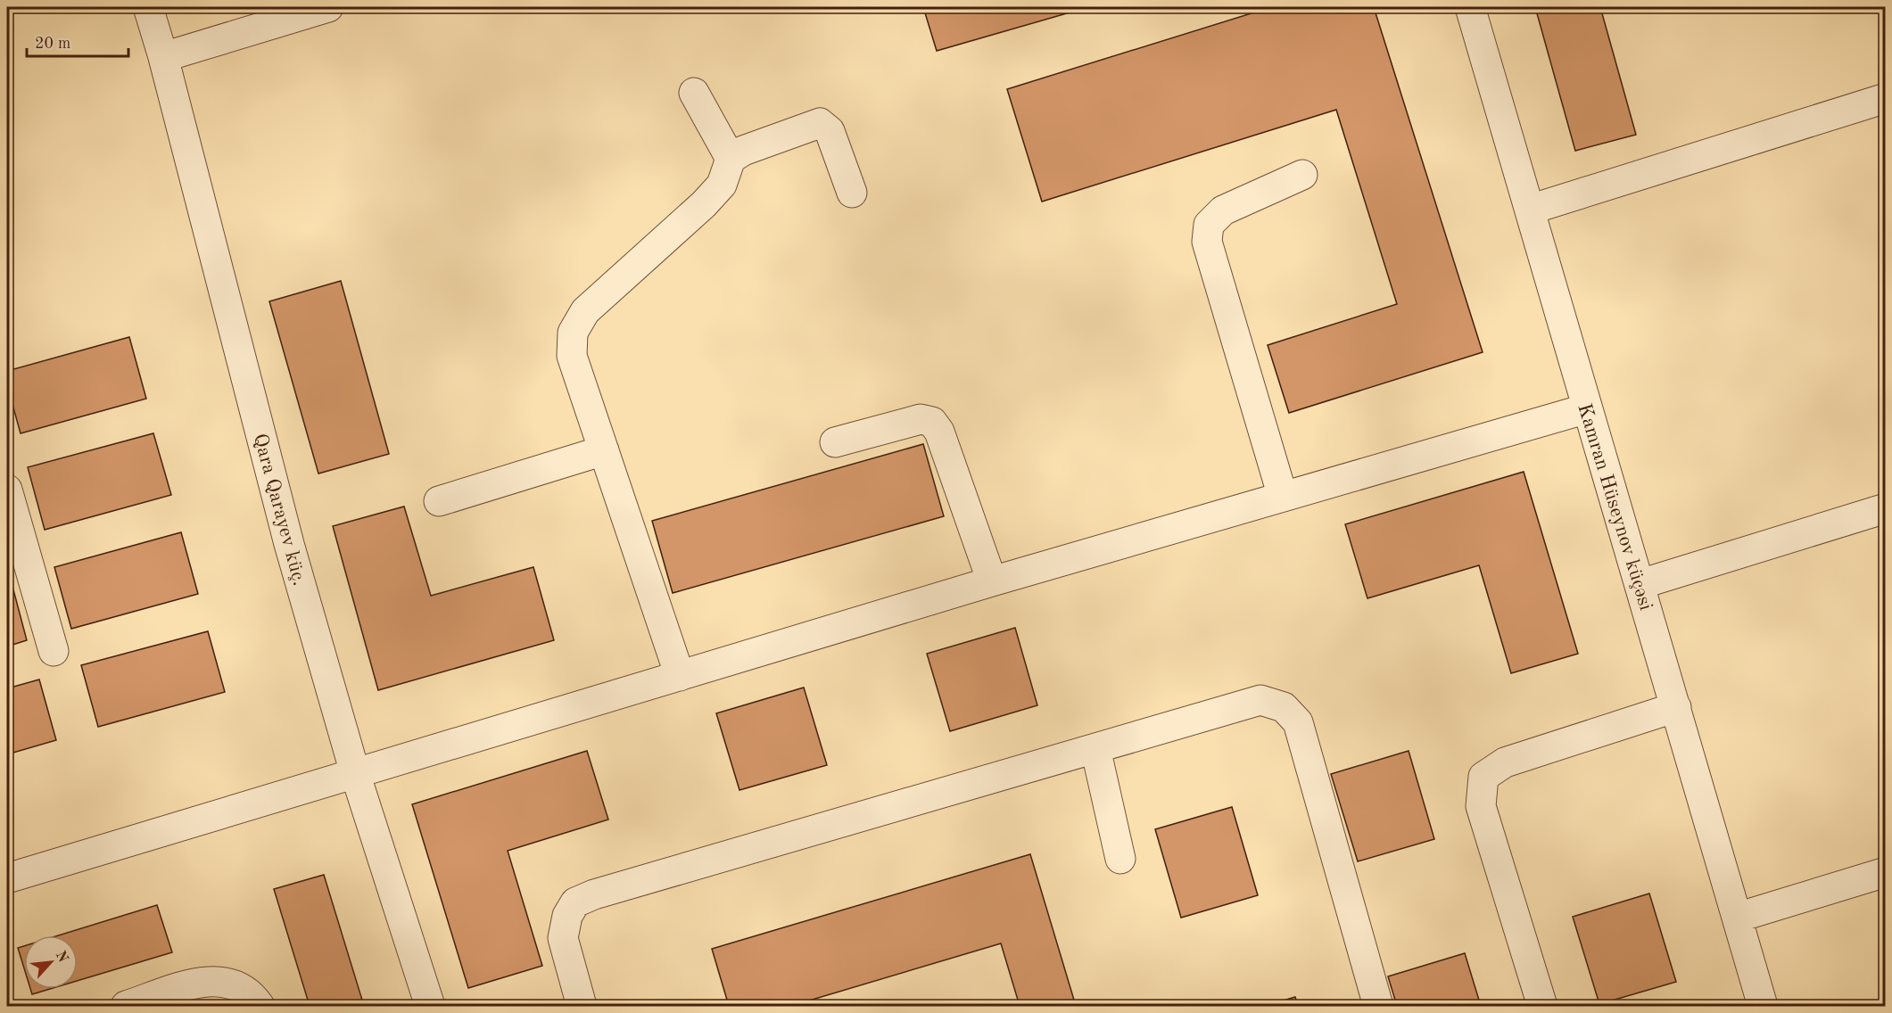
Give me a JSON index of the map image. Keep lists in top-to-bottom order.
{
  "streets": {
    "street": ["Kamran Hüseynov küçəsi", "Qara Qarayev küç."]
  },
  "scale_bar": "20 m",
  "north": "top right"
}
